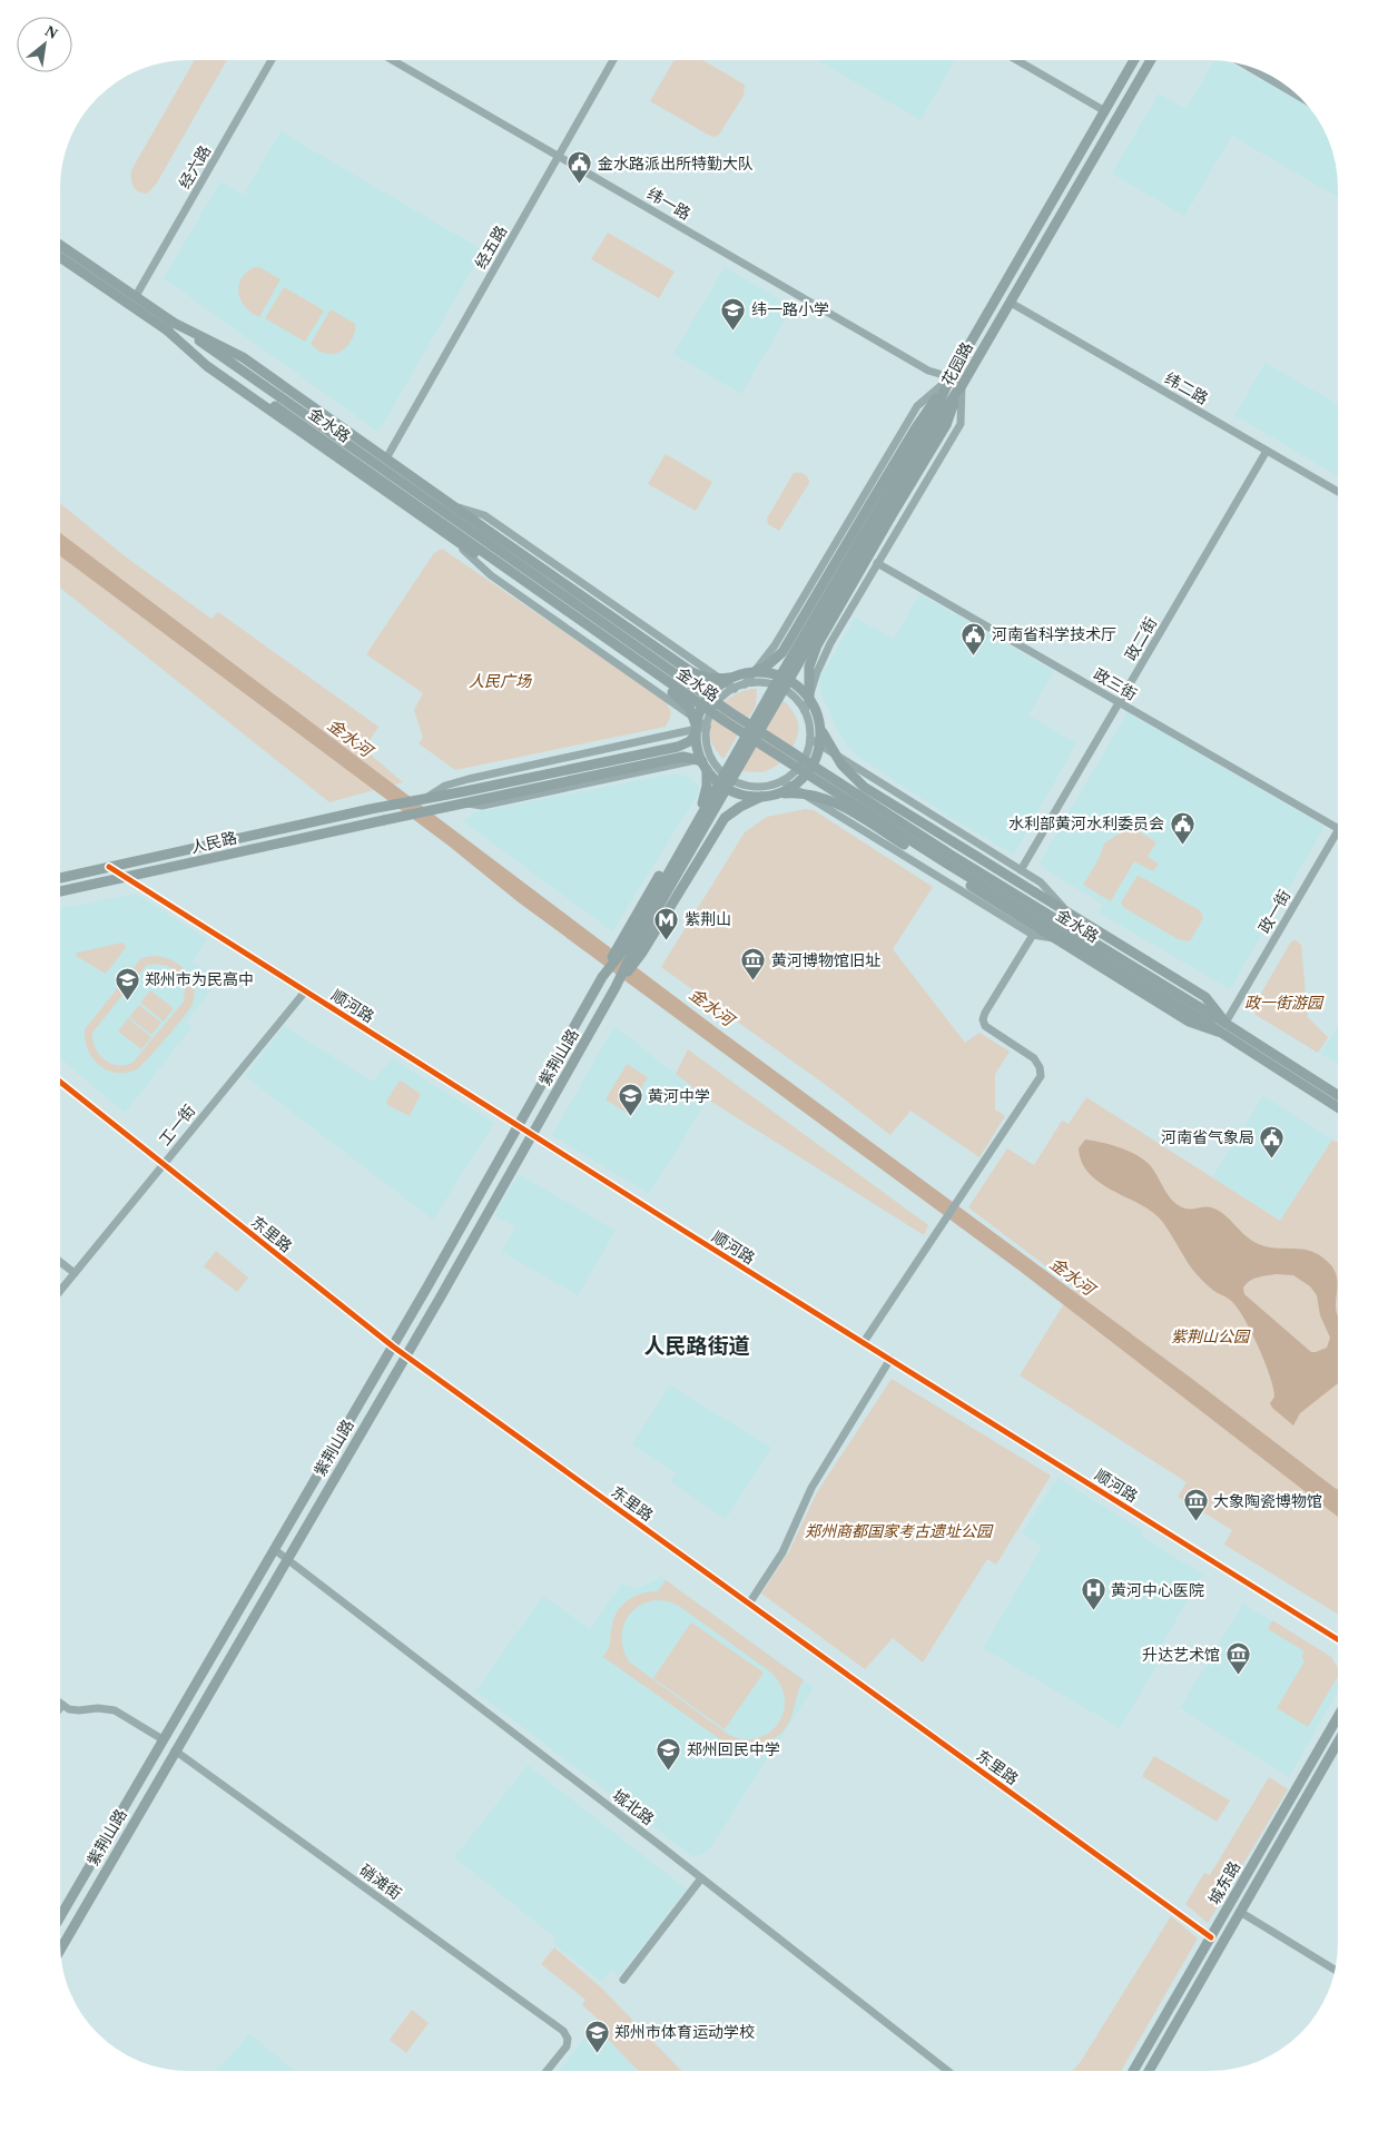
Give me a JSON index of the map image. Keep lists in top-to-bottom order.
{
  "streets": {
    "main road": [
      "花园路",
      "金水路",
      "人民路",
      "紫荆山路",
      "城东路"
    ],
    "street": [
      "经六路",
      "纬一路",
      "经五路",
      "纬二路",
      "政二街",
      "政三街",
      "政一街",
      "顺河路",
      "工一街",
      "东里路",
      "城北路",
      "硝滩街"
    ]
  },
  "crossings": [
    ["经六路", "金水路"],
    ["纬一路", "经五路"],
    ["纬一路", "花园路"],
    ["花园路", "纬二路"],
    ["纬二路", "政二街"],
    ["金水路", "政一街"],
    ["政二街", "政三街"],
    ["人民路", "顺河路"],
    ["顺河路", "紫荆山路"],
    ["顺河路", "工一街"],
    ["紫荆山路", "东里路"],
    ["紫荆山路", "城北路"],
    ["紫荆山路", "硝滩街"],
    ["工一街", "东里路"],
    ["东里路", "城东路"]
  ],
  "districts": ["人民路街道"],
  "water": ["金水河"],
  "parks": [
    "人民广场",
    "政一街游园",
    "紫荆山公园",
    "郑州商都国家考古遗址公园"
  ],
  "places": {
    "public building": [
      "金水路派出所特勤大队",
      "河南省科学技术厅",
      "水利部黄河水利委员会",
      "河南省气象局"
    ],
    "school or university": [
      "纬一路小学",
      "郑州市为民高中",
      "黄河中学",
      "郑州回民中学",
      "郑州市体育运动学校"
    ],
    "metro station": ["紫荆山"],
    "museum": ["黄河博物馆旧址", "大象陶瓷博物馆", "升达艺术馆"],
    "hospital": ["黄河中心医院"]
  },
  "north": "top right"
}
